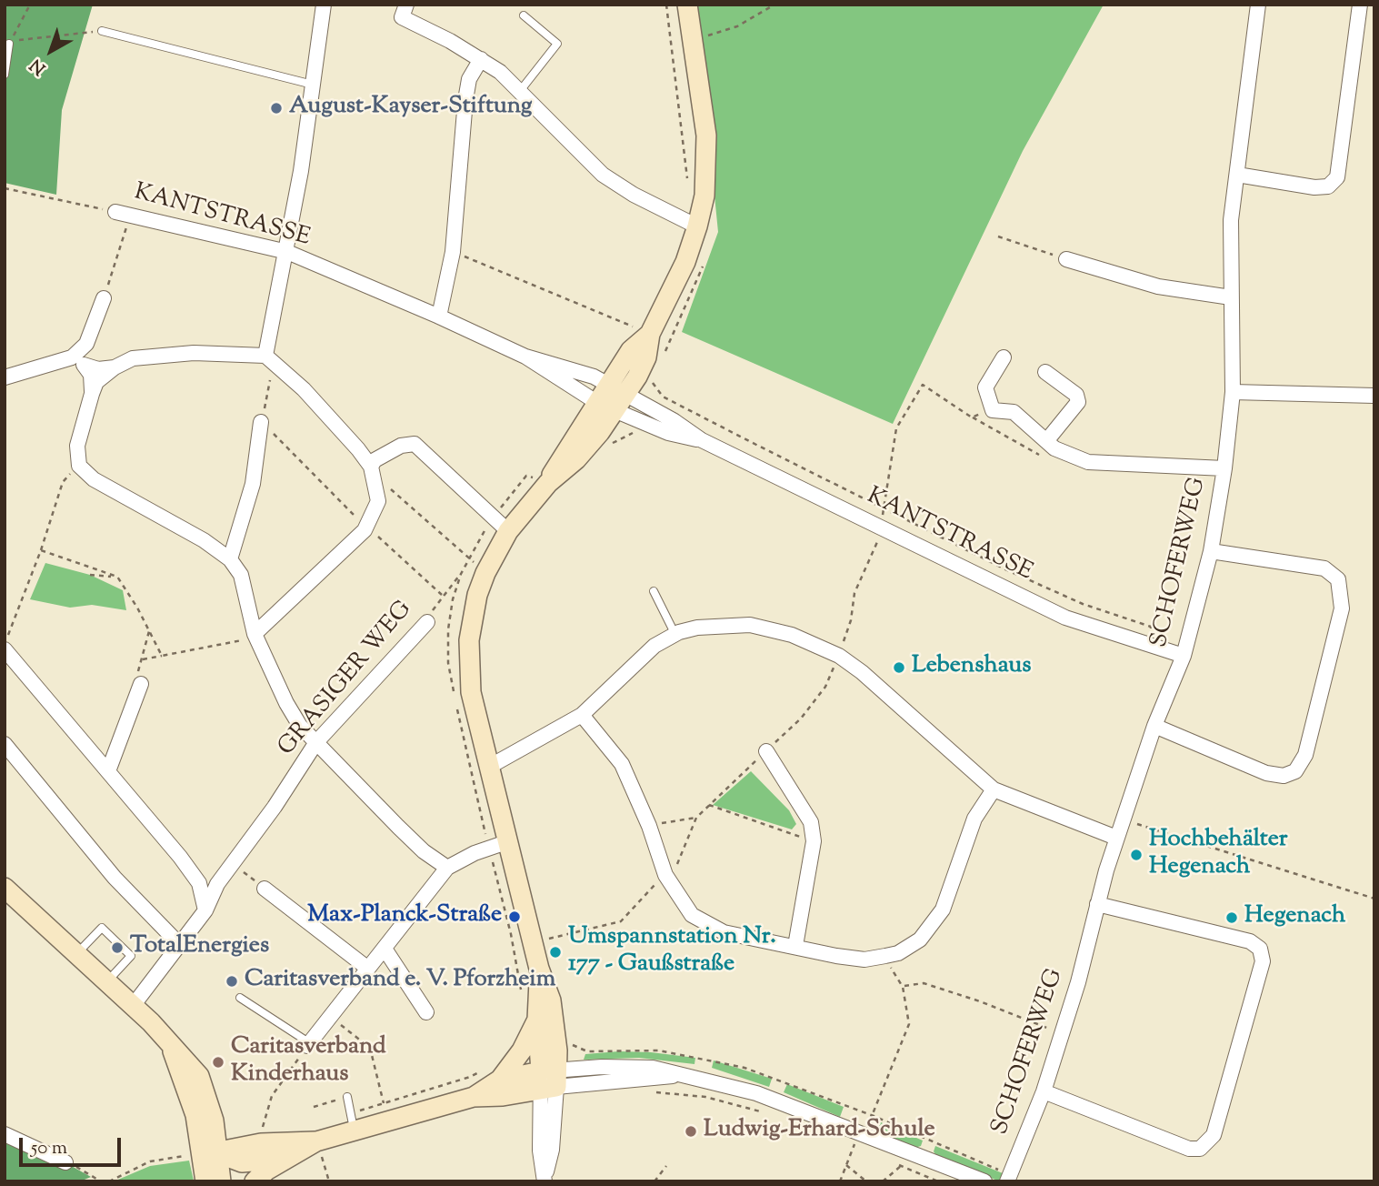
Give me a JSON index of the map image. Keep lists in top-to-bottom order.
{
  "streets": {
    "street": ["KANTSTRASSE", "SCHOFERWEG", "GRASIGER WEG"]
  },
  "crossings": [
    ["KANTSTRASSE", "SCHOFERWEG"]
  ],
  "places": [
    "August-Kayser-Stiftung",
    "Lebenshaus",
    "Hochbehälter Hegenach",
    "Max-Planck-Straße",
    "Hegenach",
    "TotalEnergies",
    "Umspannstation Nr. 177 - Gaußstraße",
    "Caritasverband e. V. Pforzheim",
    "Caritasverband Kinderhaus",
    "Ludwig-Erhard-Schule"
  ],
  "scale_bar": "50 m",
  "north": "bottom left"
}
